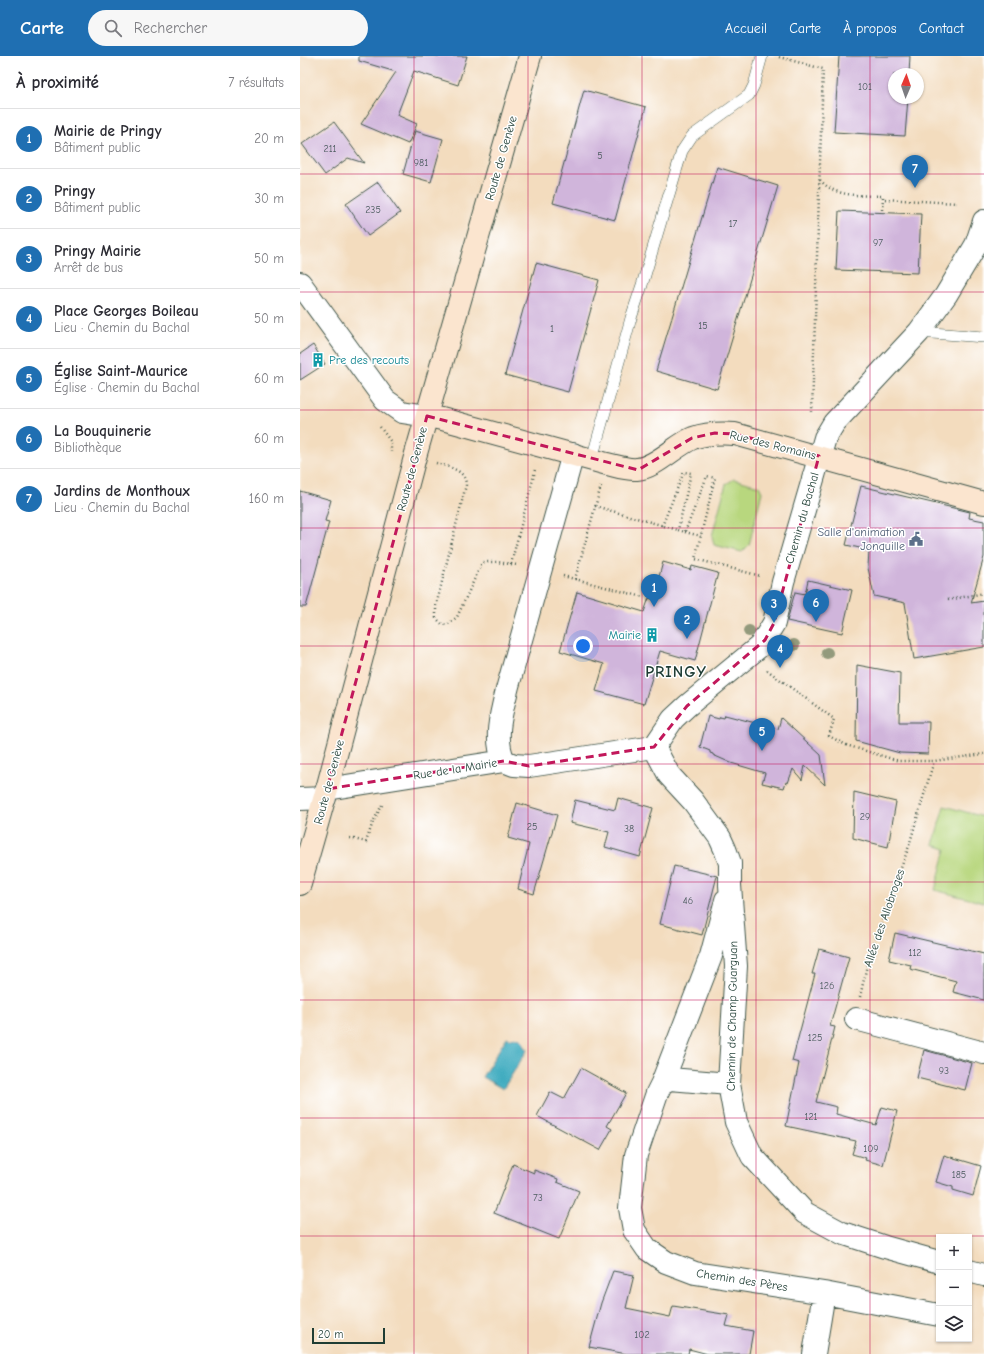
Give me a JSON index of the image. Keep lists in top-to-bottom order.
{
  "streets": {
    "main road": ["Route de Genève", "Rue des Romains"],
    "street": [
      "Chemin du Bachal",
      "Rue de la Mairie",
      "Chemin de Champ Guarguan",
      "Chemin des Pères"
    ],
    "path": ["Allée des Allobroges"]
  },
  "crossings": [
    ["Route de Genève", "Rue des Romains"],
    ["Route de Genève", "Rue de la Mairie"],
    ["Rue des Romains", "Chemin du Bachal"],
    ["Chemin du Bachal", "Rue de la Mairie"],
    ["Chemin du Bachal", "Chemin de Champ Guarguan"],
    ["Rue de la Mairie", "Chemin de Champ Guarguan"],
    ["Chemin de Champ Guarguan", "Chemin des Pères"]
  ],
  "districts": ["PRINGY"],
  "places": {
    "building": ["Pre des recouts", "Mairie"],
    "public building": ["Salle d'animation Jonquille"]
  },
  "house_numbers": [
    "101",
    "211",
    "5",
    "981",
    "235",
    "17",
    "97",
    "15",
    "1",
    "29",
    "25",
    "38",
    "46",
    "112",
    "126",
    "125",
    "93",
    "121",
    "109",
    "185",
    "73",
    "102"
  ],
  "scale_bar": "20 m",
  "north": "top",
  "page": {
    "header": "Carte",
    "search": "Rechercher",
    "nav": [
      "Accueil",
      "Carte",
      "À propos",
      "Contact"
    ],
    "heading": ["À proximité", "7 résultats"],
    "list": [
      {
        "mark": "1",
        "name": "Mairie de Pringy",
        "note": "Bâtiment public",
        "value": "20 m"
      },
      {
        "mark": "2",
        "name": "Pringy",
        "note": "Bâtiment public",
        "value": "30 m"
      },
      {
        "mark": "3",
        "name": "Pringy Mairie",
        "note": "Arrêt de bus",
        "value": "50 m"
      },
      {
        "mark": "4",
        "name": "Place Georges Boileau",
        "note": "Lieu · Chemin du Bachal",
        "value": "50 m"
      },
      {
        "mark": "5",
        "name": "Église Saint-Maurice",
        "note": "Église · Chemin du Bachal",
        "value": "60 m"
      },
      {
        "mark": "6",
        "name": "La Bouquinerie",
        "note": "Bibliothèque",
        "value": "60 m"
      },
      {
        "mark": "7",
        "name": "Jardins de Monthoux",
        "note": "Lieu · Chemin du Bachal",
        "value": "160 m"
      }
    ],
    "pins": [
      "7",
      "1",
      "6",
      "3",
      "2",
      "4",
      "5"
    ],
    "map_buttons": ["+", "−"],
    "scale": "20 m"
  }
}
